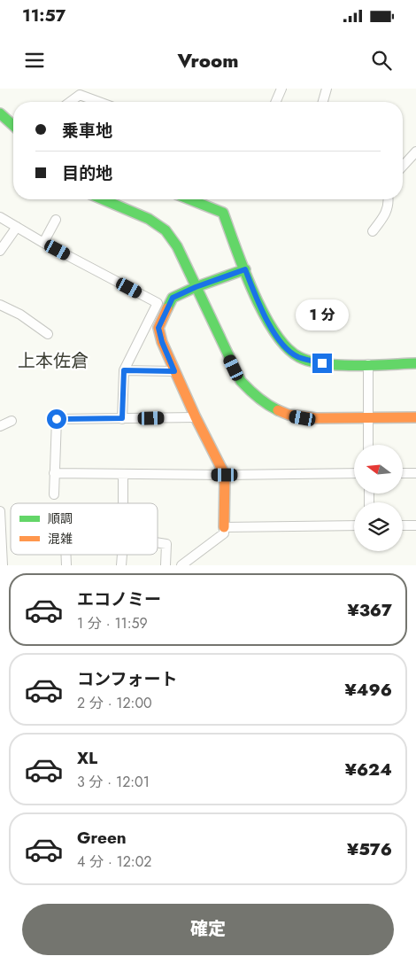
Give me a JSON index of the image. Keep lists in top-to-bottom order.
{
  "districts": ["上本佐倉"],
  "legend": ["順調", "混雑"],
  "north": "left",
  "page": {
    "status": "11:57",
    "header": "Vroom",
    "banner": ["乗車地", "目的地"],
    "bubble": "1 分",
    "list": [
      {
        "name": "エコノミー",
        "note": "1 分 · 11:59",
        "value": "¥367"
      },
      {
        "name": "コンフォート",
        "note": "2 分 · 12:00",
        "value": "¥496"
      },
      {
        "name": "XL",
        "note": "3 分 · 12:01",
        "value": "¥624"
      },
      {
        "name": "Green",
        "note": "4 分 · 12:02",
        "value": "¥576"
      }
    ],
    "buttons": "確定"
  }
}
